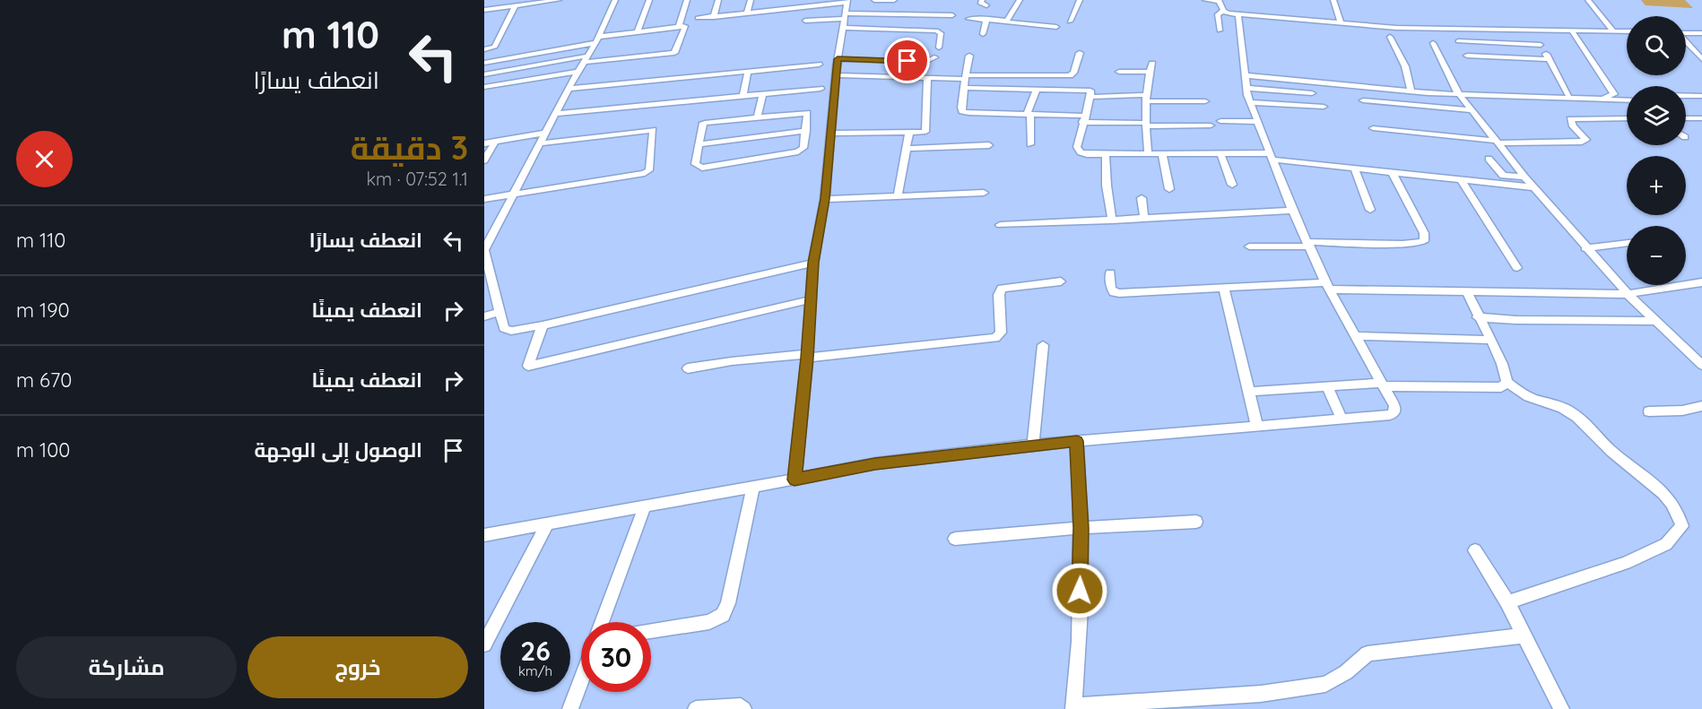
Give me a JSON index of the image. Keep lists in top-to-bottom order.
{
  "page": {
    "turn": ["110 m", "انعطف يسارًا"],
    "map_buttons": ["+", "−"],
    "heading": ["3 دقيقة", "1.1 km · 07:52"],
    "list": [
      {
        "name": "انعطف يسارًا",
        "value": "110 m"
      },
      {
        "name": "انعطف يمينًا",
        "value": "190 m"
      },
      {
        "name": "انعطف يمينًا",
        "value": "670 m"
      },
      {
        "name": "الوصول إلى الوجهة",
        "value": "100 m"
      }
    ],
    "speed": "26 km/h",
    "limit": "30",
    "buttons": ["خروج", "مشاركة"]
  }
}
